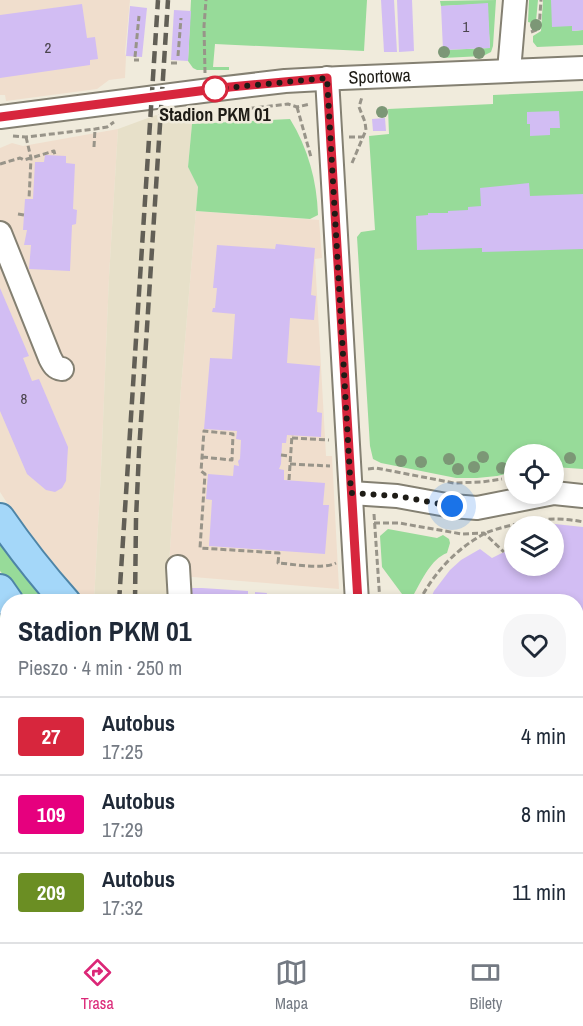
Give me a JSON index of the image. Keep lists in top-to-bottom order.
{
  "streets": {
    "street": ["Sportowa"]
  },
  "places": ["Stadion PKM 01"],
  "lines": ["bus line 27"],
  "house_numbers": ["1", "2", "8"],
  "page": {
    "heading": ["Stadion PKM 01", "Pieszo · 4 min · 250 m"],
    "list": [
      {
        "mark": "27",
        "name": "Autobus",
        "note": "17:25",
        "value": "4 min"
      },
      {
        "mark": "109",
        "name": "Autobus",
        "note": "17:29",
        "value": "8 min"
      },
      {
        "mark": "209",
        "name": "Autobus",
        "note": "17:32",
        "value": "11 min"
      }
    ],
    "tabs": ["Trasa", "Mapa", "Bilety"]
  }
}
